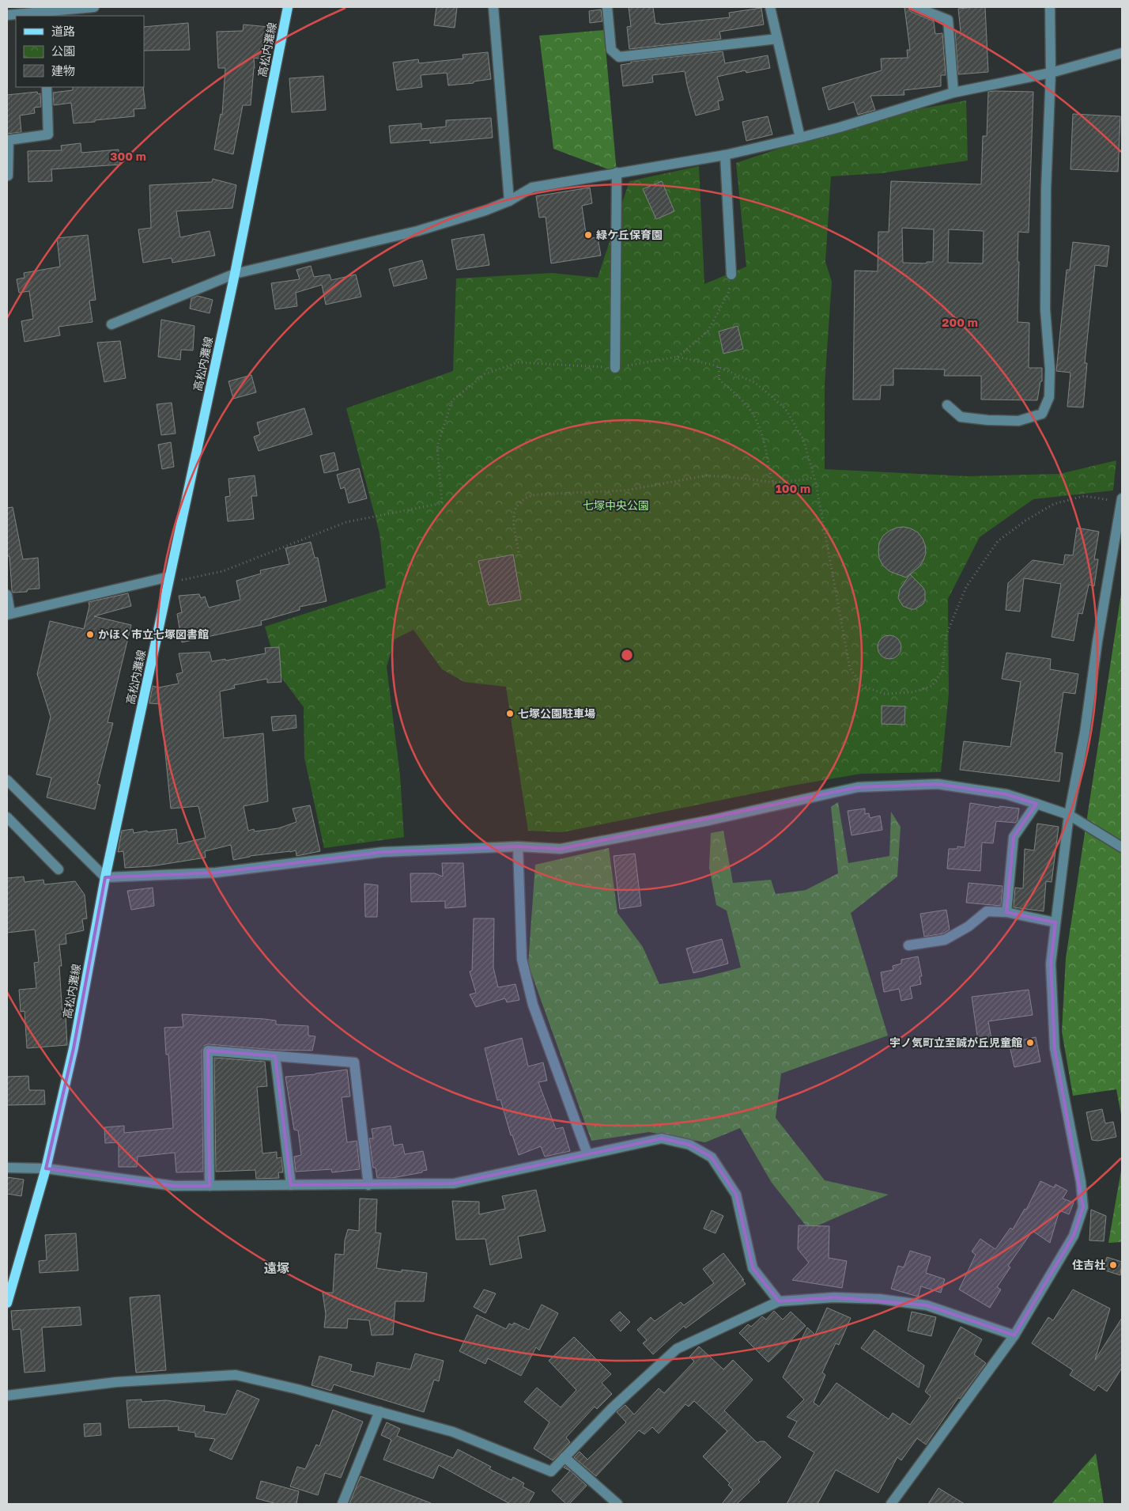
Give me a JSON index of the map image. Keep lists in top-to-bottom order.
{
  "streets": {
    "main road": ["高松内灘線"]
  },
  "districts": ["遠塚"],
  "parks": ["七塚中央公園"],
  "places": [
    "緑ケ丘保育園",
    "かほく市立七塚図書館",
    "七塚公園駐車場",
    "宇ノ気町立至誠が丘児童館",
    "住吉社"
  ],
  "legend": ["道路", "公園", "建物"],
  "rings": ["300 m", "200 m", "100 m"]
}
